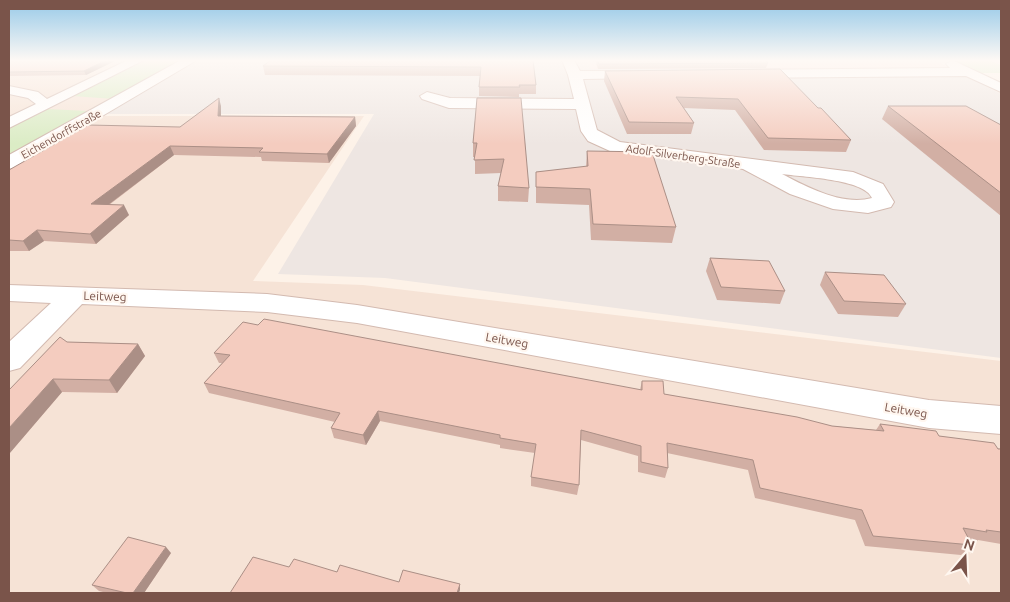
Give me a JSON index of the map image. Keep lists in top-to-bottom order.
{
  "streets": {
    "street": ["Eichendorffstraße", "Adolf-Silverberg-Straße", "Leitweg"]
  },
  "north": "top"
}
